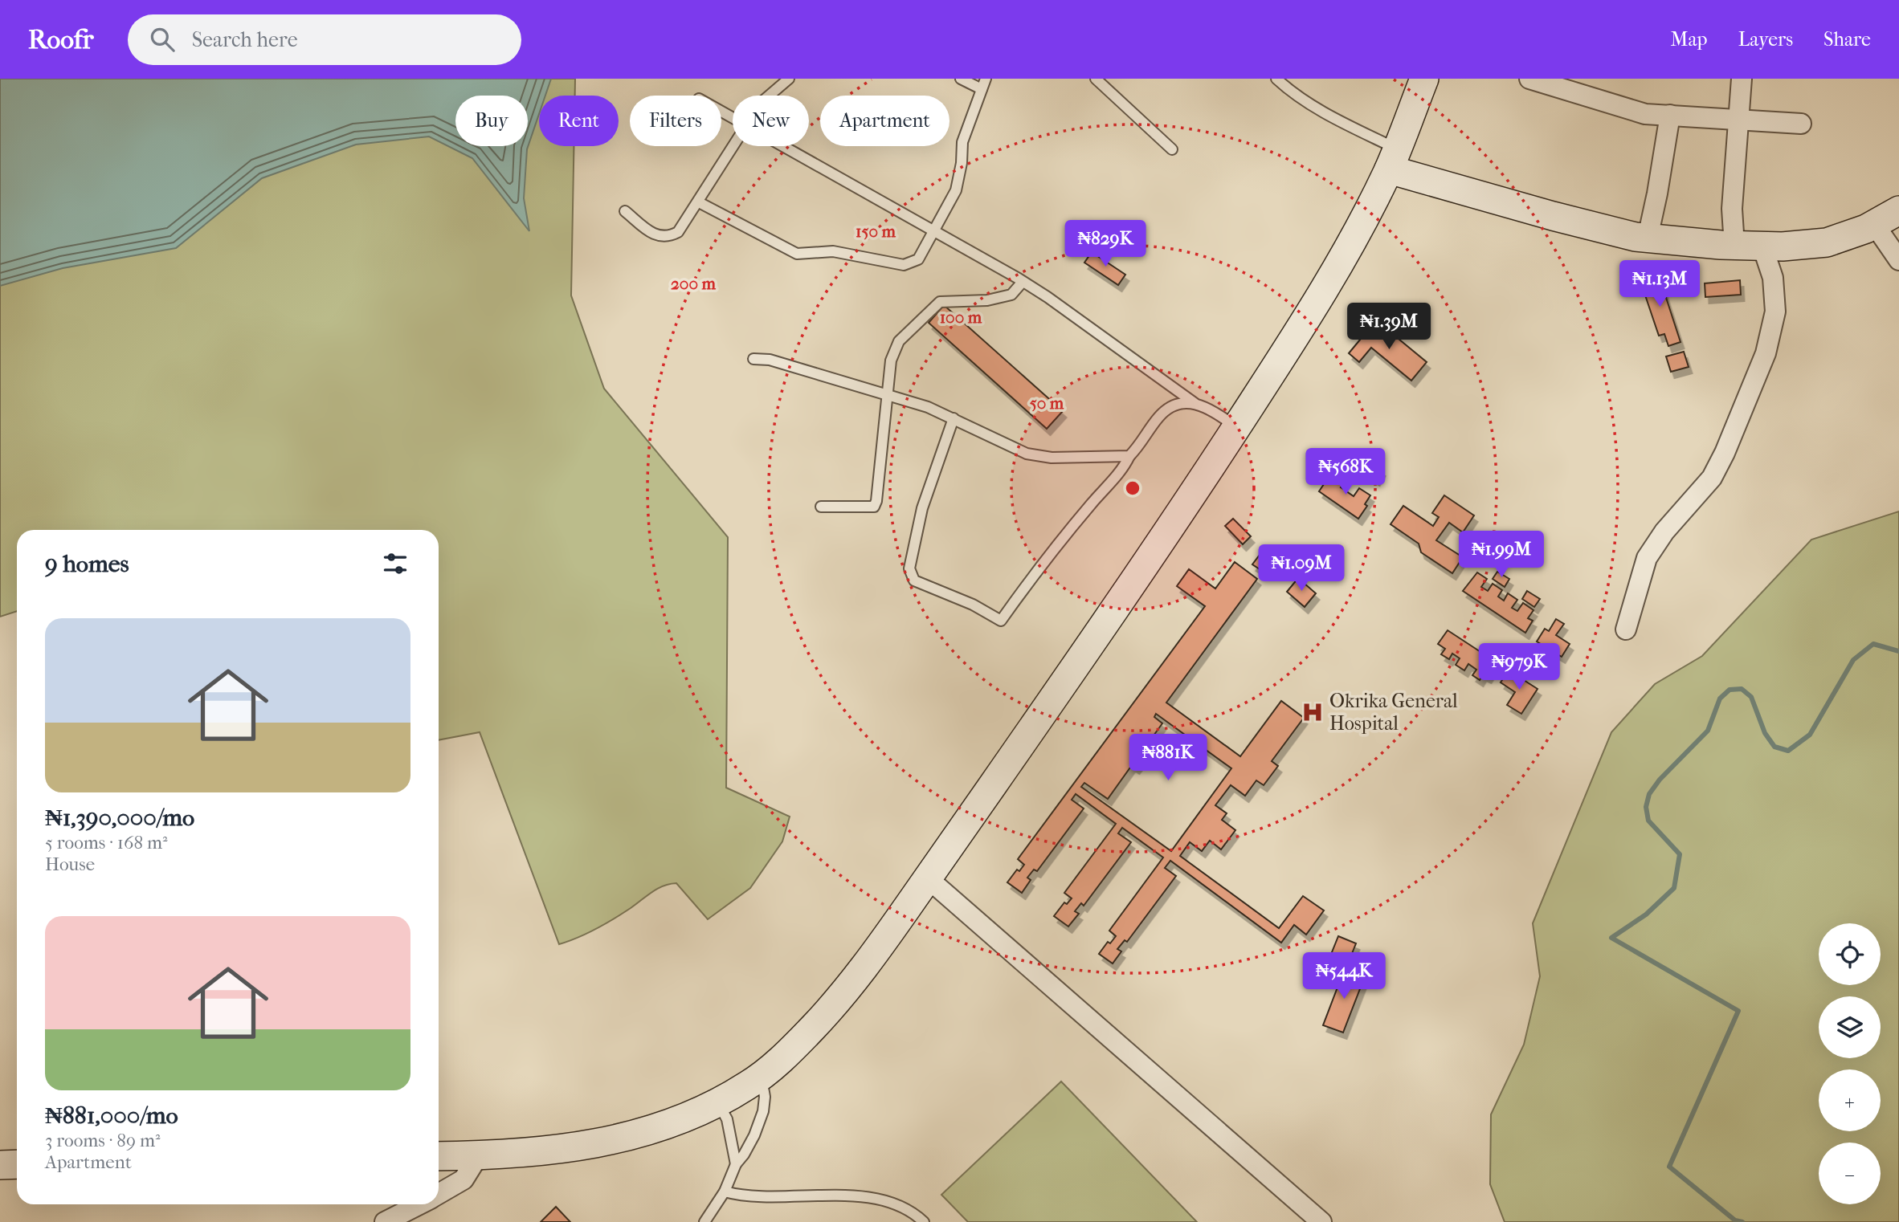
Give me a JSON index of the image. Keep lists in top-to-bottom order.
{
  "places": {
    "hospital": ["Okrika General Hospital"]
  },
  "page": {
    "header": "Roofr",
    "search": "Search here",
    "nav": ["Map", "Layers", "Share"],
    "chip": [
      "Buy",
      "Rent",
      "Filters",
      "New",
      "Apartment"
    ],
    "price": [
      "₦829K",
      "₦1.13M",
      "₦1.39M",
      "₦568K",
      "₦1.99M",
      "₦1.09M",
      "₦979K",
      "₦881K",
      "₦544K"
    ],
    "heading": "9 homes",
    "list": [
      {
        "name": "₦1,390,000/mo",
        "note": "5 rooms · 168 m² · House"
      },
      {
        "name": "₦881,000/mo",
        "note": "3 rooms · 89 m² · Apartment"
      }
    ],
    "map_buttons": ["+", "−"]
  },
  "rings": [
    "150 m",
    "200 m",
    "100 m",
    "50 m"
  ]
}
